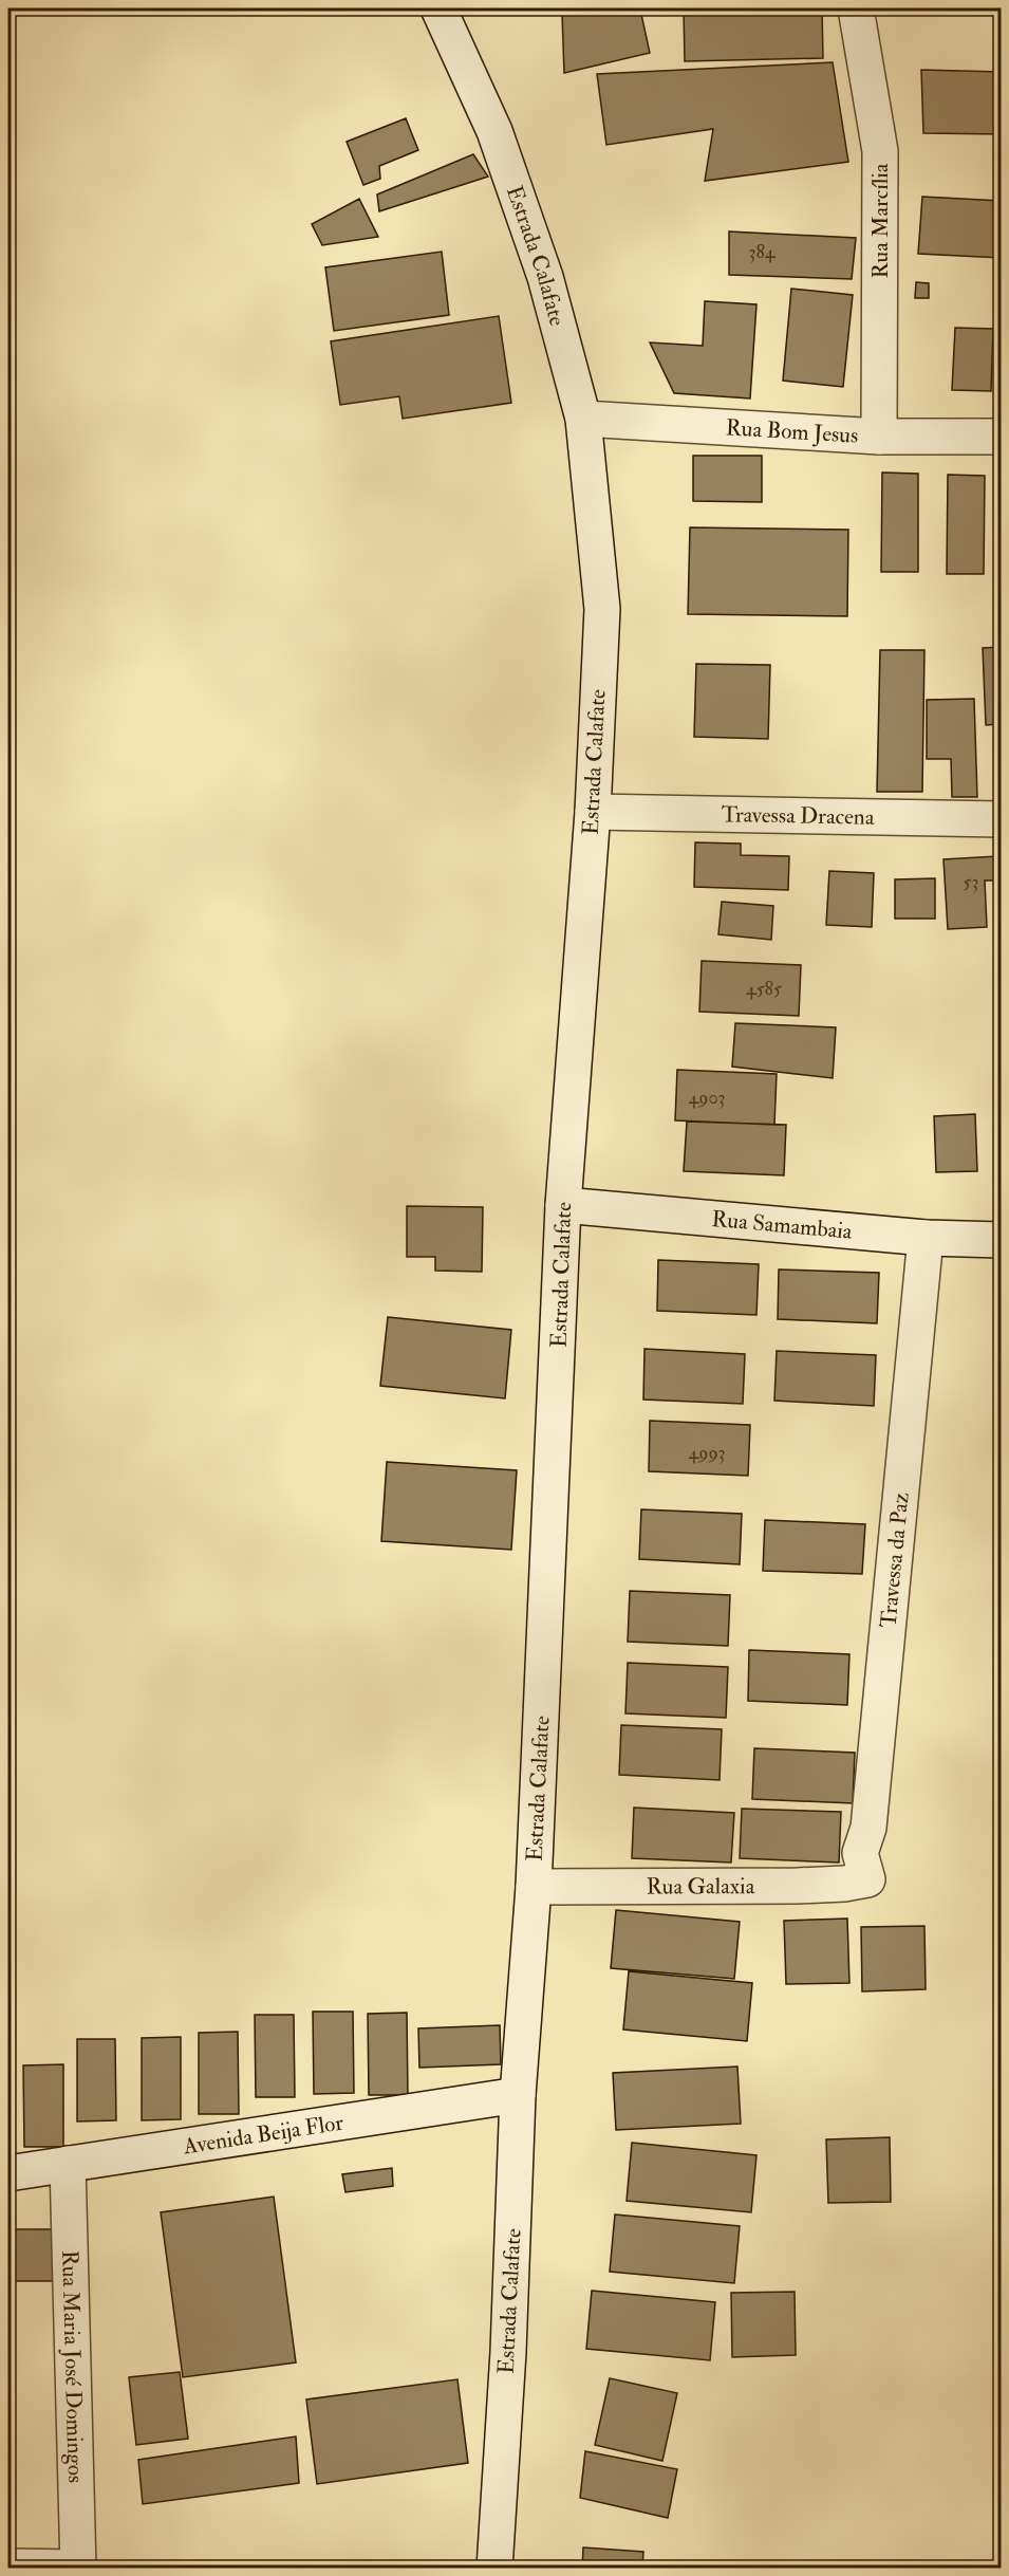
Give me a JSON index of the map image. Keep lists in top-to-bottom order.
{
  "streets": {
    "street": [
      "Rua Marcília",
      "Estrada Calafate",
      "Rua Bom Jesus",
      "Travessa Dracena",
      "Rua Samambaia",
      "Travessa da Paz",
      "Rua Galaxia",
      "Avenida Beija Flor",
      "Rua Maria José Domingos"
    ]
  },
  "crossings": [
    ["Rua Marcília", "Rua Bom Jesus"],
    ["Estrada Calafate", "Rua Bom Jesus"],
    ["Estrada Calafate", "Travessa Dracena"],
    ["Estrada Calafate", "Rua Samambaia"],
    ["Estrada Calafate", "Rua Galaxia"],
    ["Estrada Calafate", "Avenida Beija Flor"],
    ["Rua Samambaia", "Travessa da Paz"],
    ["Travessa da Paz", "Rua Galaxia"],
    ["Avenida Beija Flor", "Rua Maria José Domingos"]
  ],
  "house_numbers": [
    "384",
    "53",
    "4585",
    "4903",
    "4993"
  ]
}
